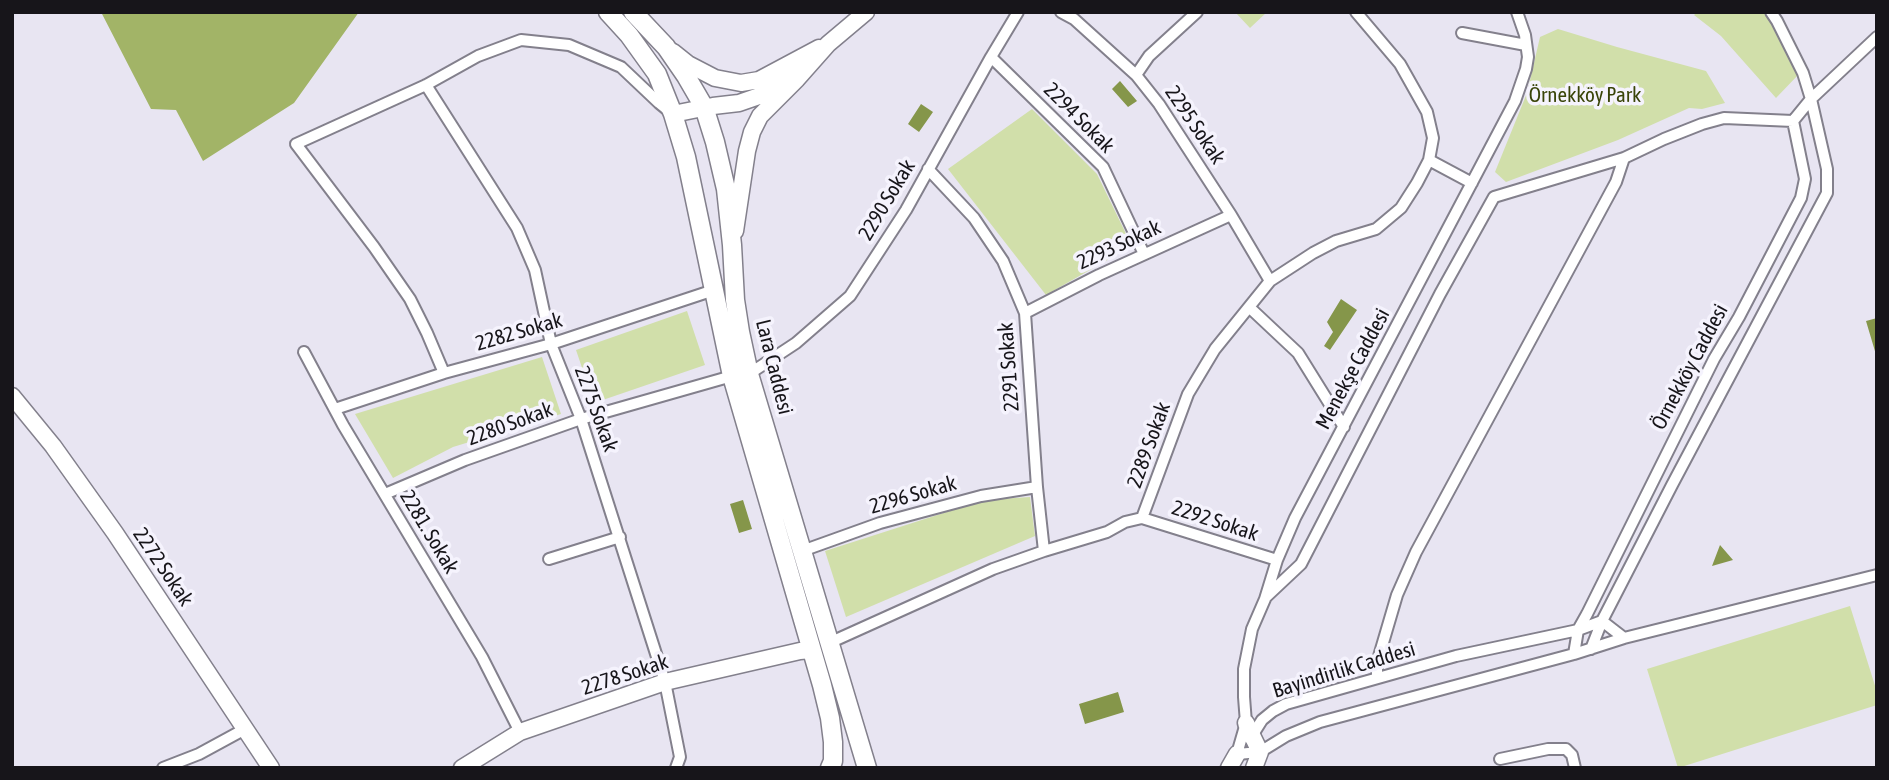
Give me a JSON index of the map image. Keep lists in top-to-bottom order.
{
  "streets": {
    "main road": ["Lara Caddesi"],
    "street": [
      "2294 Sokak",
      "2295 Sokak",
      "2290 Sokak",
      "2293 Sokak",
      "2282 Sokak",
      "2291 Sokak",
      "Örnekköy Caddesi",
      "Menekşe Caddesi",
      "2275 Sokak",
      "2280 Sokak",
      "2289 Sokak",
      "2296 Sokak",
      "2292 Sokak",
      "2281. Sokak",
      "2272 Sokak",
      "Bayindirlik Caddesi",
      "2278 Sokak"
    ]
  },
  "crossings": [
    ["2294 Sokak", "2290 Sokak"],
    ["2294 Sokak", "2293 Sokak"],
    ["2295 Sokak", "2293 Sokak"],
    ["2295 Sokak", "2289 Sokak"],
    ["2290 Sokak", "Lara Caddesi"],
    ["2290 Sokak", "2291 Sokak"],
    ["2290 Sokak", "2280 Sokak"],
    ["2293 Sokak", "2291 Sokak"],
    ["2282 Sokak", "2275 Sokak"],
    ["2282 Sokak", "2281. Sokak"],
    ["Lara Caddesi", "2280 Sokak"],
    ["Lara Caddesi", "2289 Sokak"],
    ["Lara Caddesi", "2296 Sokak"],
    ["2291 Sokak", "2289 Sokak"],
    ["2291 Sokak", "2296 Sokak"],
    ["Örnekköy Caddesi", "Bayindirlik Caddesi"],
    ["Menekşe Caddesi", "2292 Sokak"],
    ["Menekşe Caddesi", "Bayindirlik Caddesi"],
    ["2275 Sokak", "2280 Sokak"],
    ["2275 Sokak", "2278 Sokak"],
    ["2280 Sokak", "2281. Sokak"],
    ["2289 Sokak", "2292 Sokak"],
    ["2281. Sokak", "2278 Sokak"]
  ],
  "parks": ["Örnekköy Park"]
}
